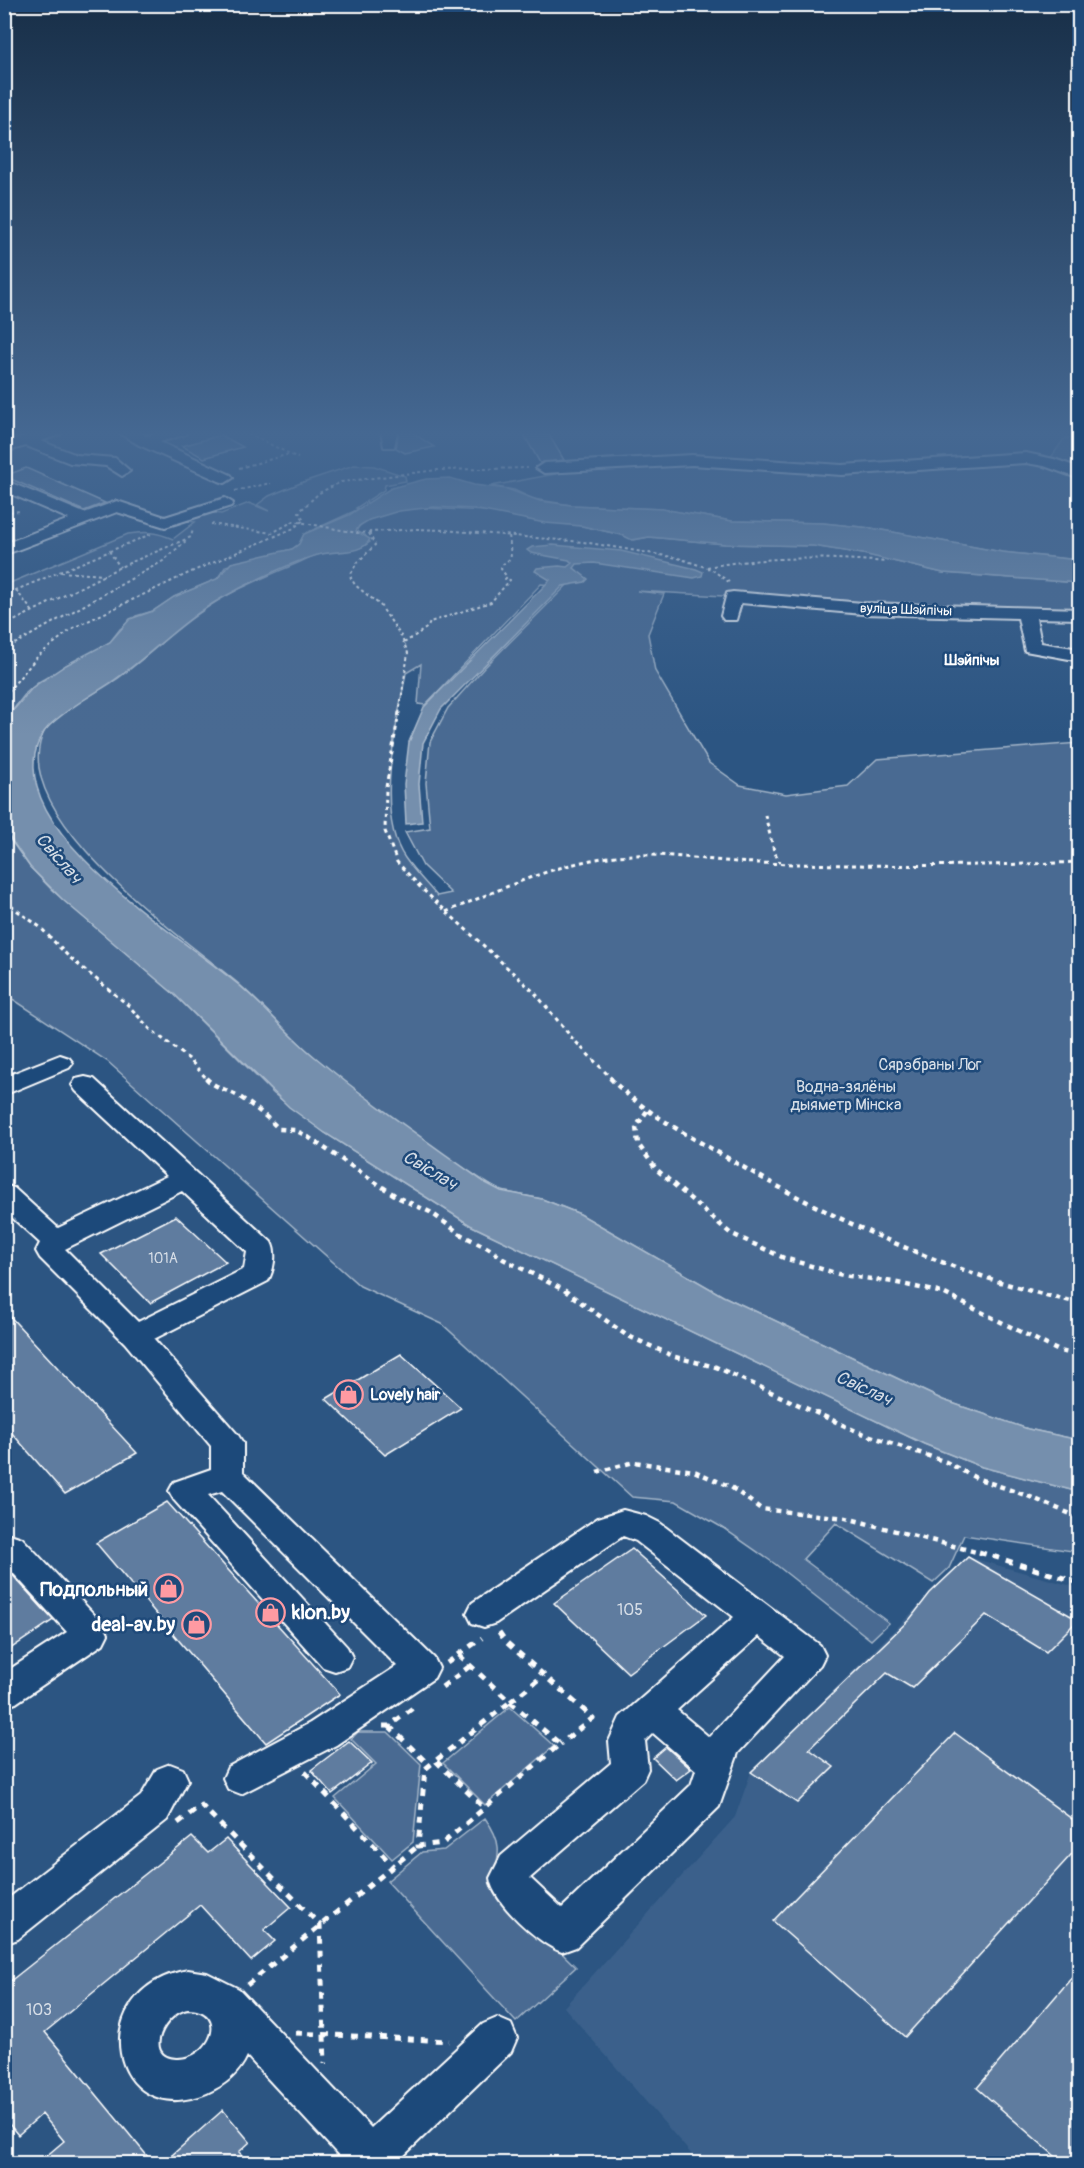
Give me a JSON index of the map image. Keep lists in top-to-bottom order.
{
  "streets": {
    "street": ["вуліца Шэйпічы"]
  },
  "districts": ["Шэйпічы"],
  "water": ["Свіслач"],
  "parks": ["Сярэбраны Лог", "Водна-зялёны дыяметр Мінска"],
  "places": {
    "shop": [
      "Lovely hair",
      "Подпольный",
      "klon.by",
      "deal-av.by"
    ]
  },
  "house_numbers": ["101А", "105", "103"]
}
